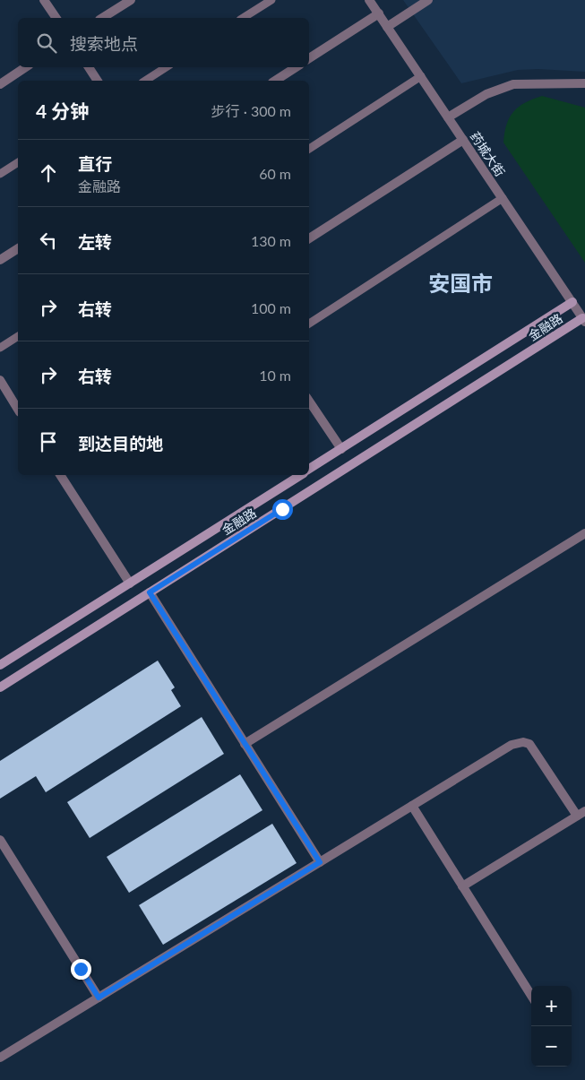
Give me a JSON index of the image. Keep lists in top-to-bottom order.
{
  "streets": {
    "main road": ["金融路"],
    "street": ["药城大街"]
  },
  "crossings": [
    ["药城大街", "金融路"]
  ],
  "districts": ["安国市"],
  "page": {
    "search": "搜索地点",
    "heading": ["4 分钟", "步行 · 300 m"],
    "list": [
      ["直行", "金融路", "60 m"],
      ["左转", "130 m"],
      ["右转", "100 m"],
      ["右转", "10 m"],
      "到达目的地"
    ],
    "map_buttons": ["+", "−"]
  }
}
